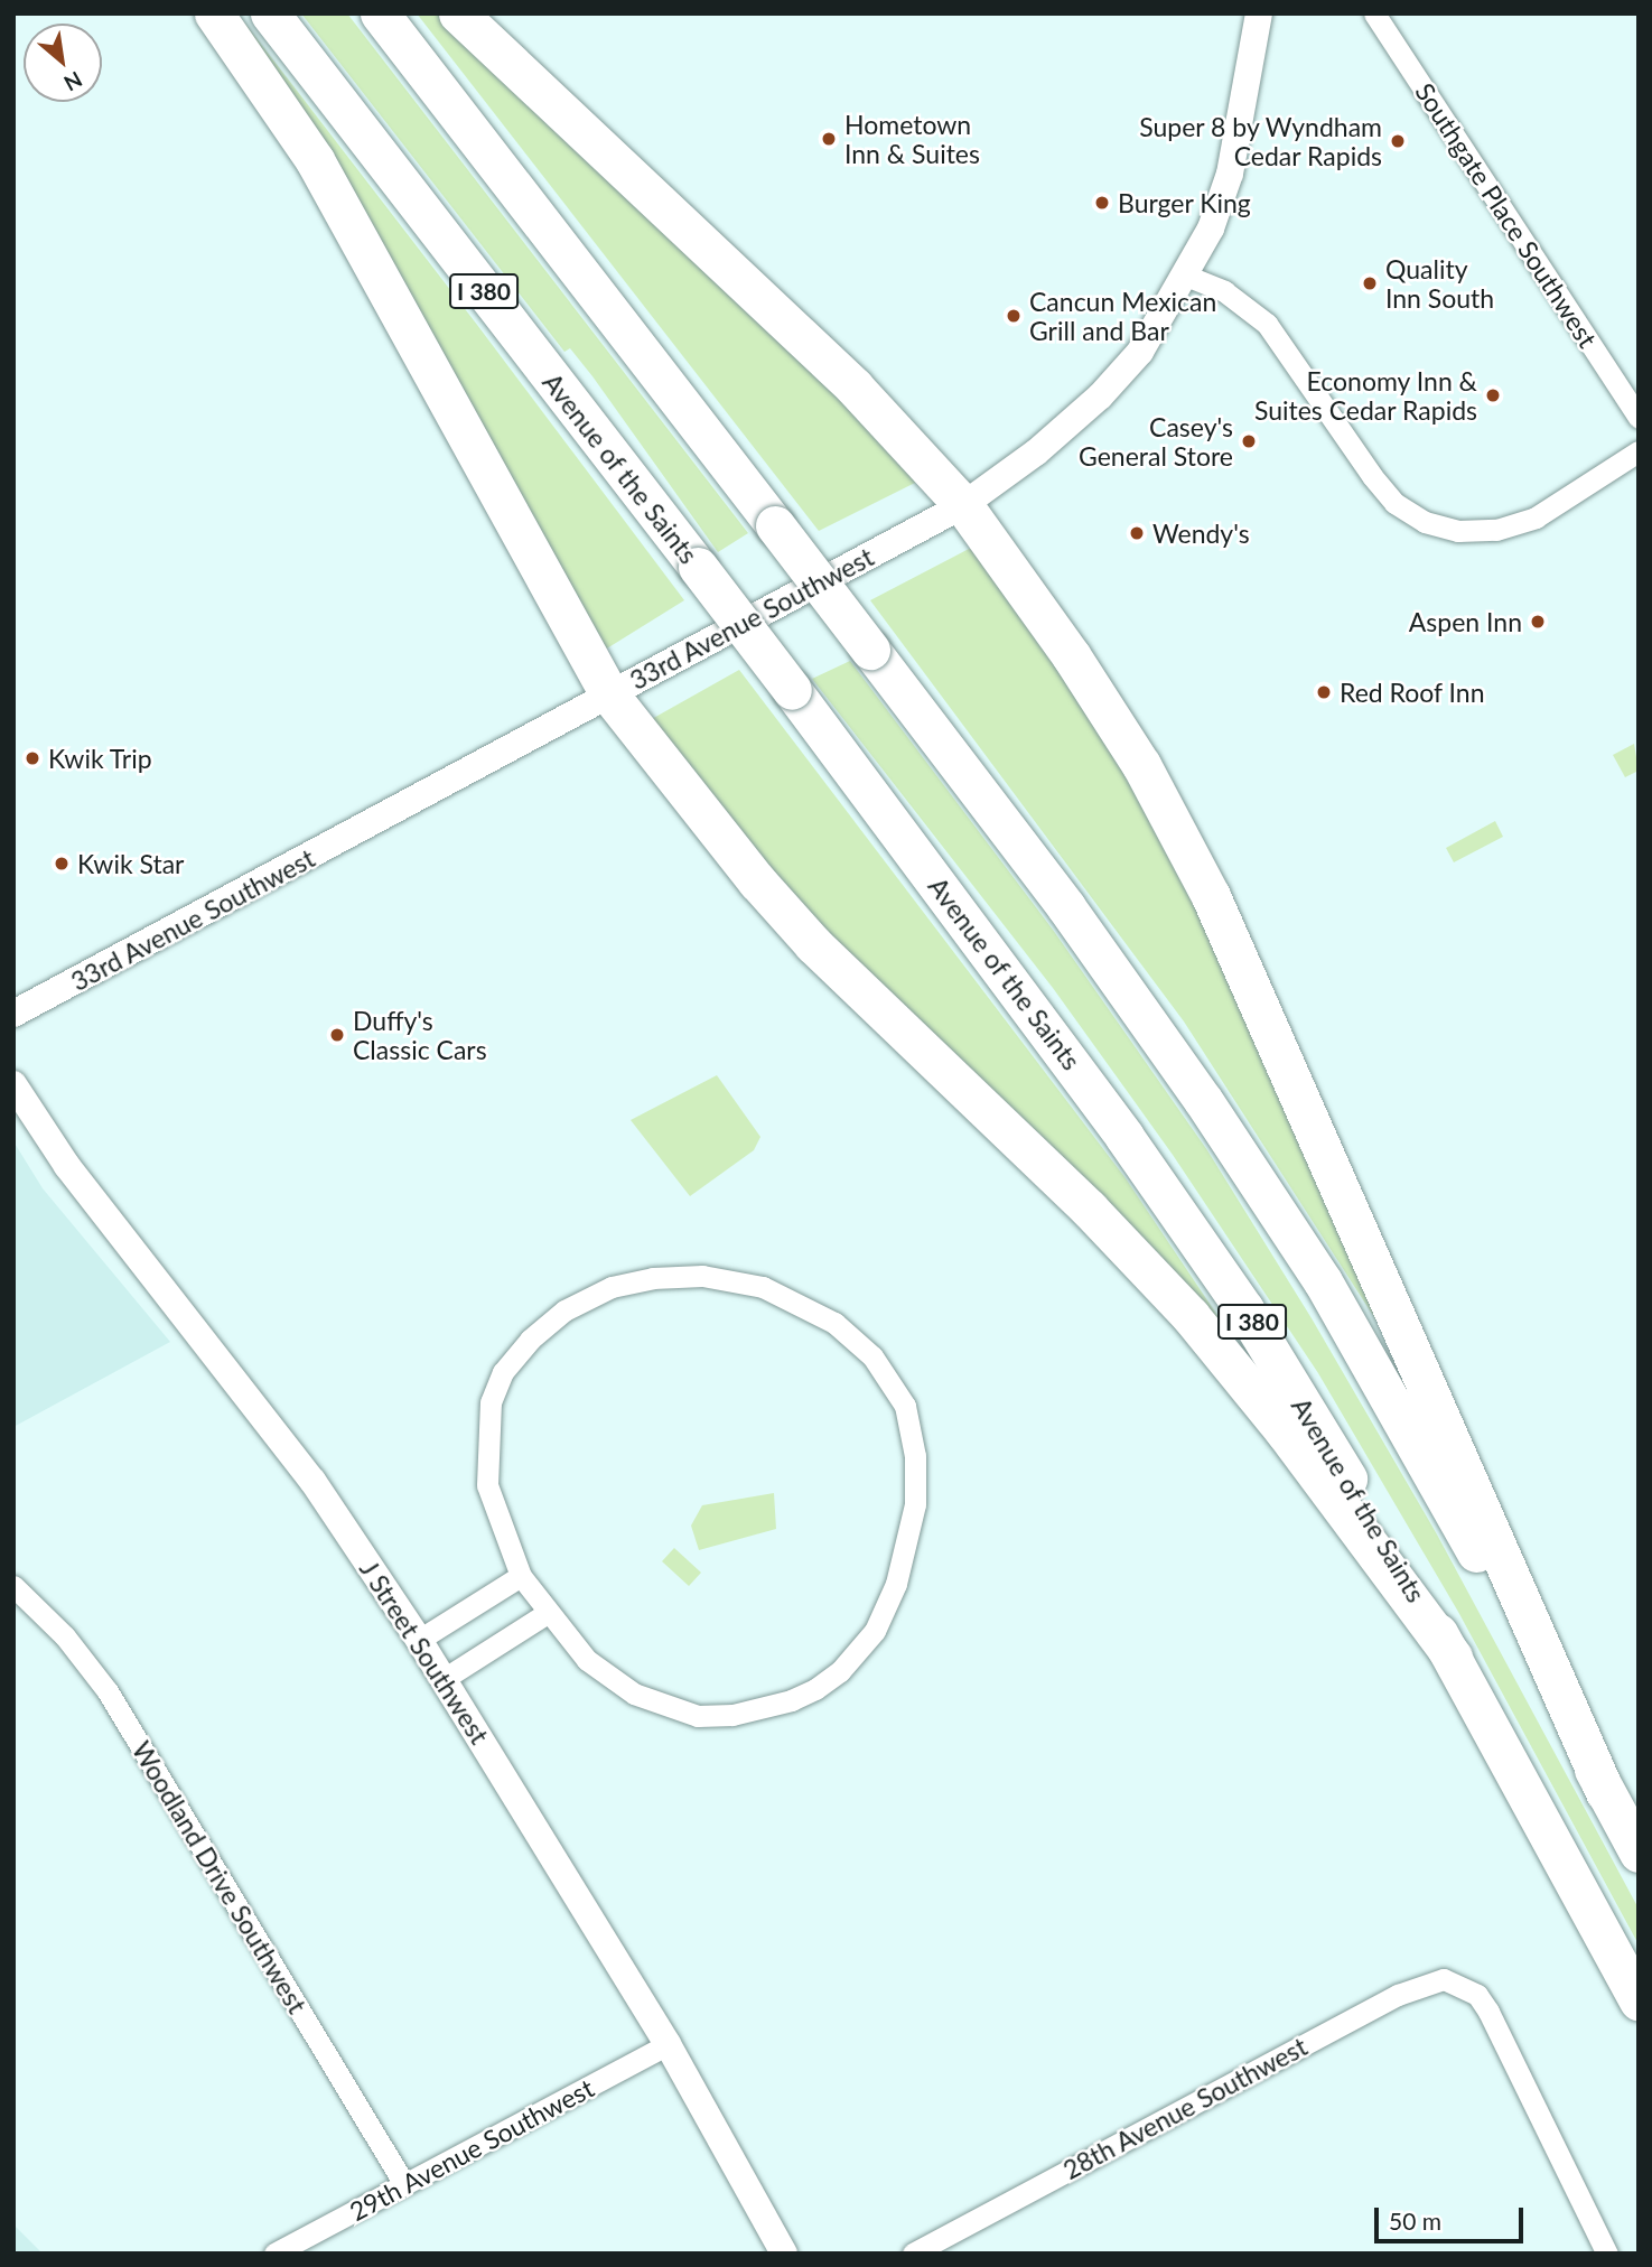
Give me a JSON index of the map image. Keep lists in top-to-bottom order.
{
  "streets": {
    "highway": ["I 380", "Avenue of the Saints"],
    "street": [
      "Southgate Place Southwest",
      "33rd Avenue Southwest",
      "J Street Southwest",
      "Woodland Drive Southwest",
      "28th Avenue Southwest",
      "29th Avenue Southwest"
    ]
  },
  "crossings": [
    ["J Street Southwest", "29th Avenue Southwest"],
    ["Woodland Drive Southwest", "29th Avenue Southwest"]
  ],
  "places": [
    "Hometown Inn & Suites",
    "Super 8 by Wyndham Cedar Rapids",
    "Burger King",
    "Quality Inn South",
    "Cancun Mexican Grill and Bar",
    "Economy Inn & Suites Cedar Rapids",
    "Casey's General Store",
    "Wendy's",
    "Aspen Inn",
    "Red Roof Inn",
    "Kwik Trip",
    "Kwik Star",
    "Duffy's Classic Cars"
  ],
  "scale_bar": "50 m",
  "north": "bottom right"
}
